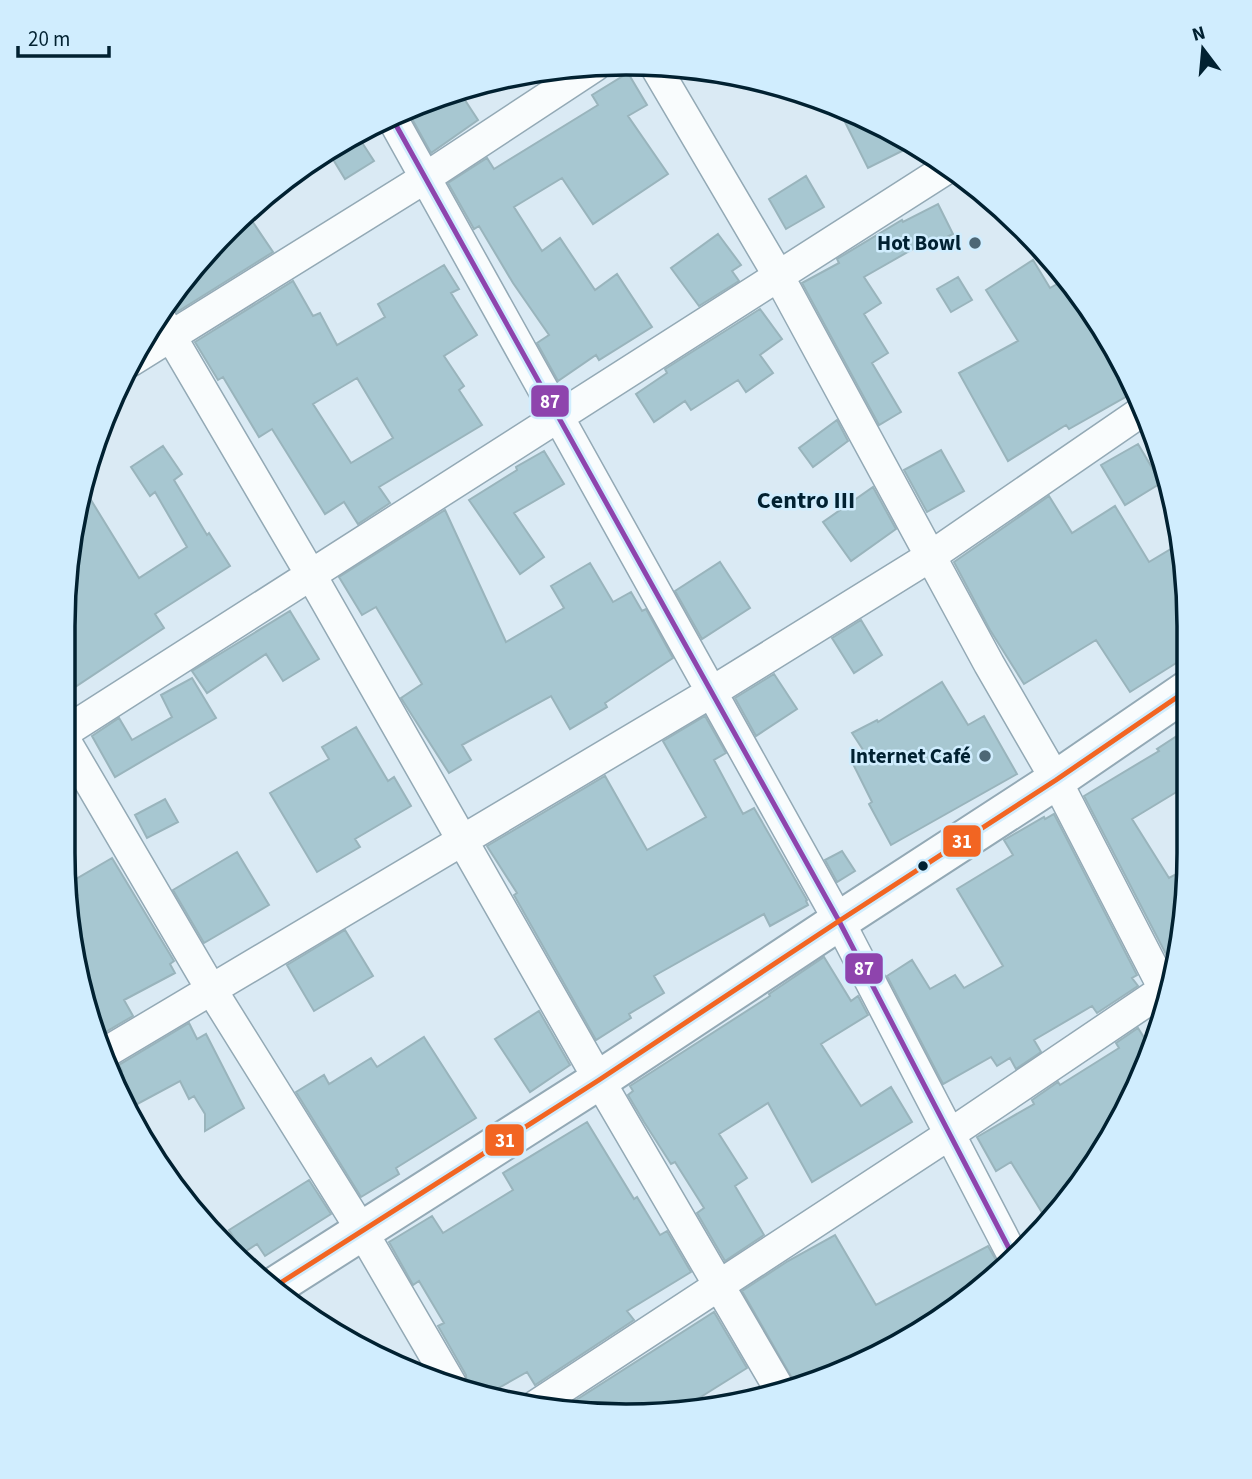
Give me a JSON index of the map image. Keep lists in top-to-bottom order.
{
  "districts": ["Centro III"],
  "places": ["Hot Bowl", "Internet Café"],
  "lines": ["transit line 87", "transit line 31"],
  "scale_bar": "20 m",
  "north": "top"
}
